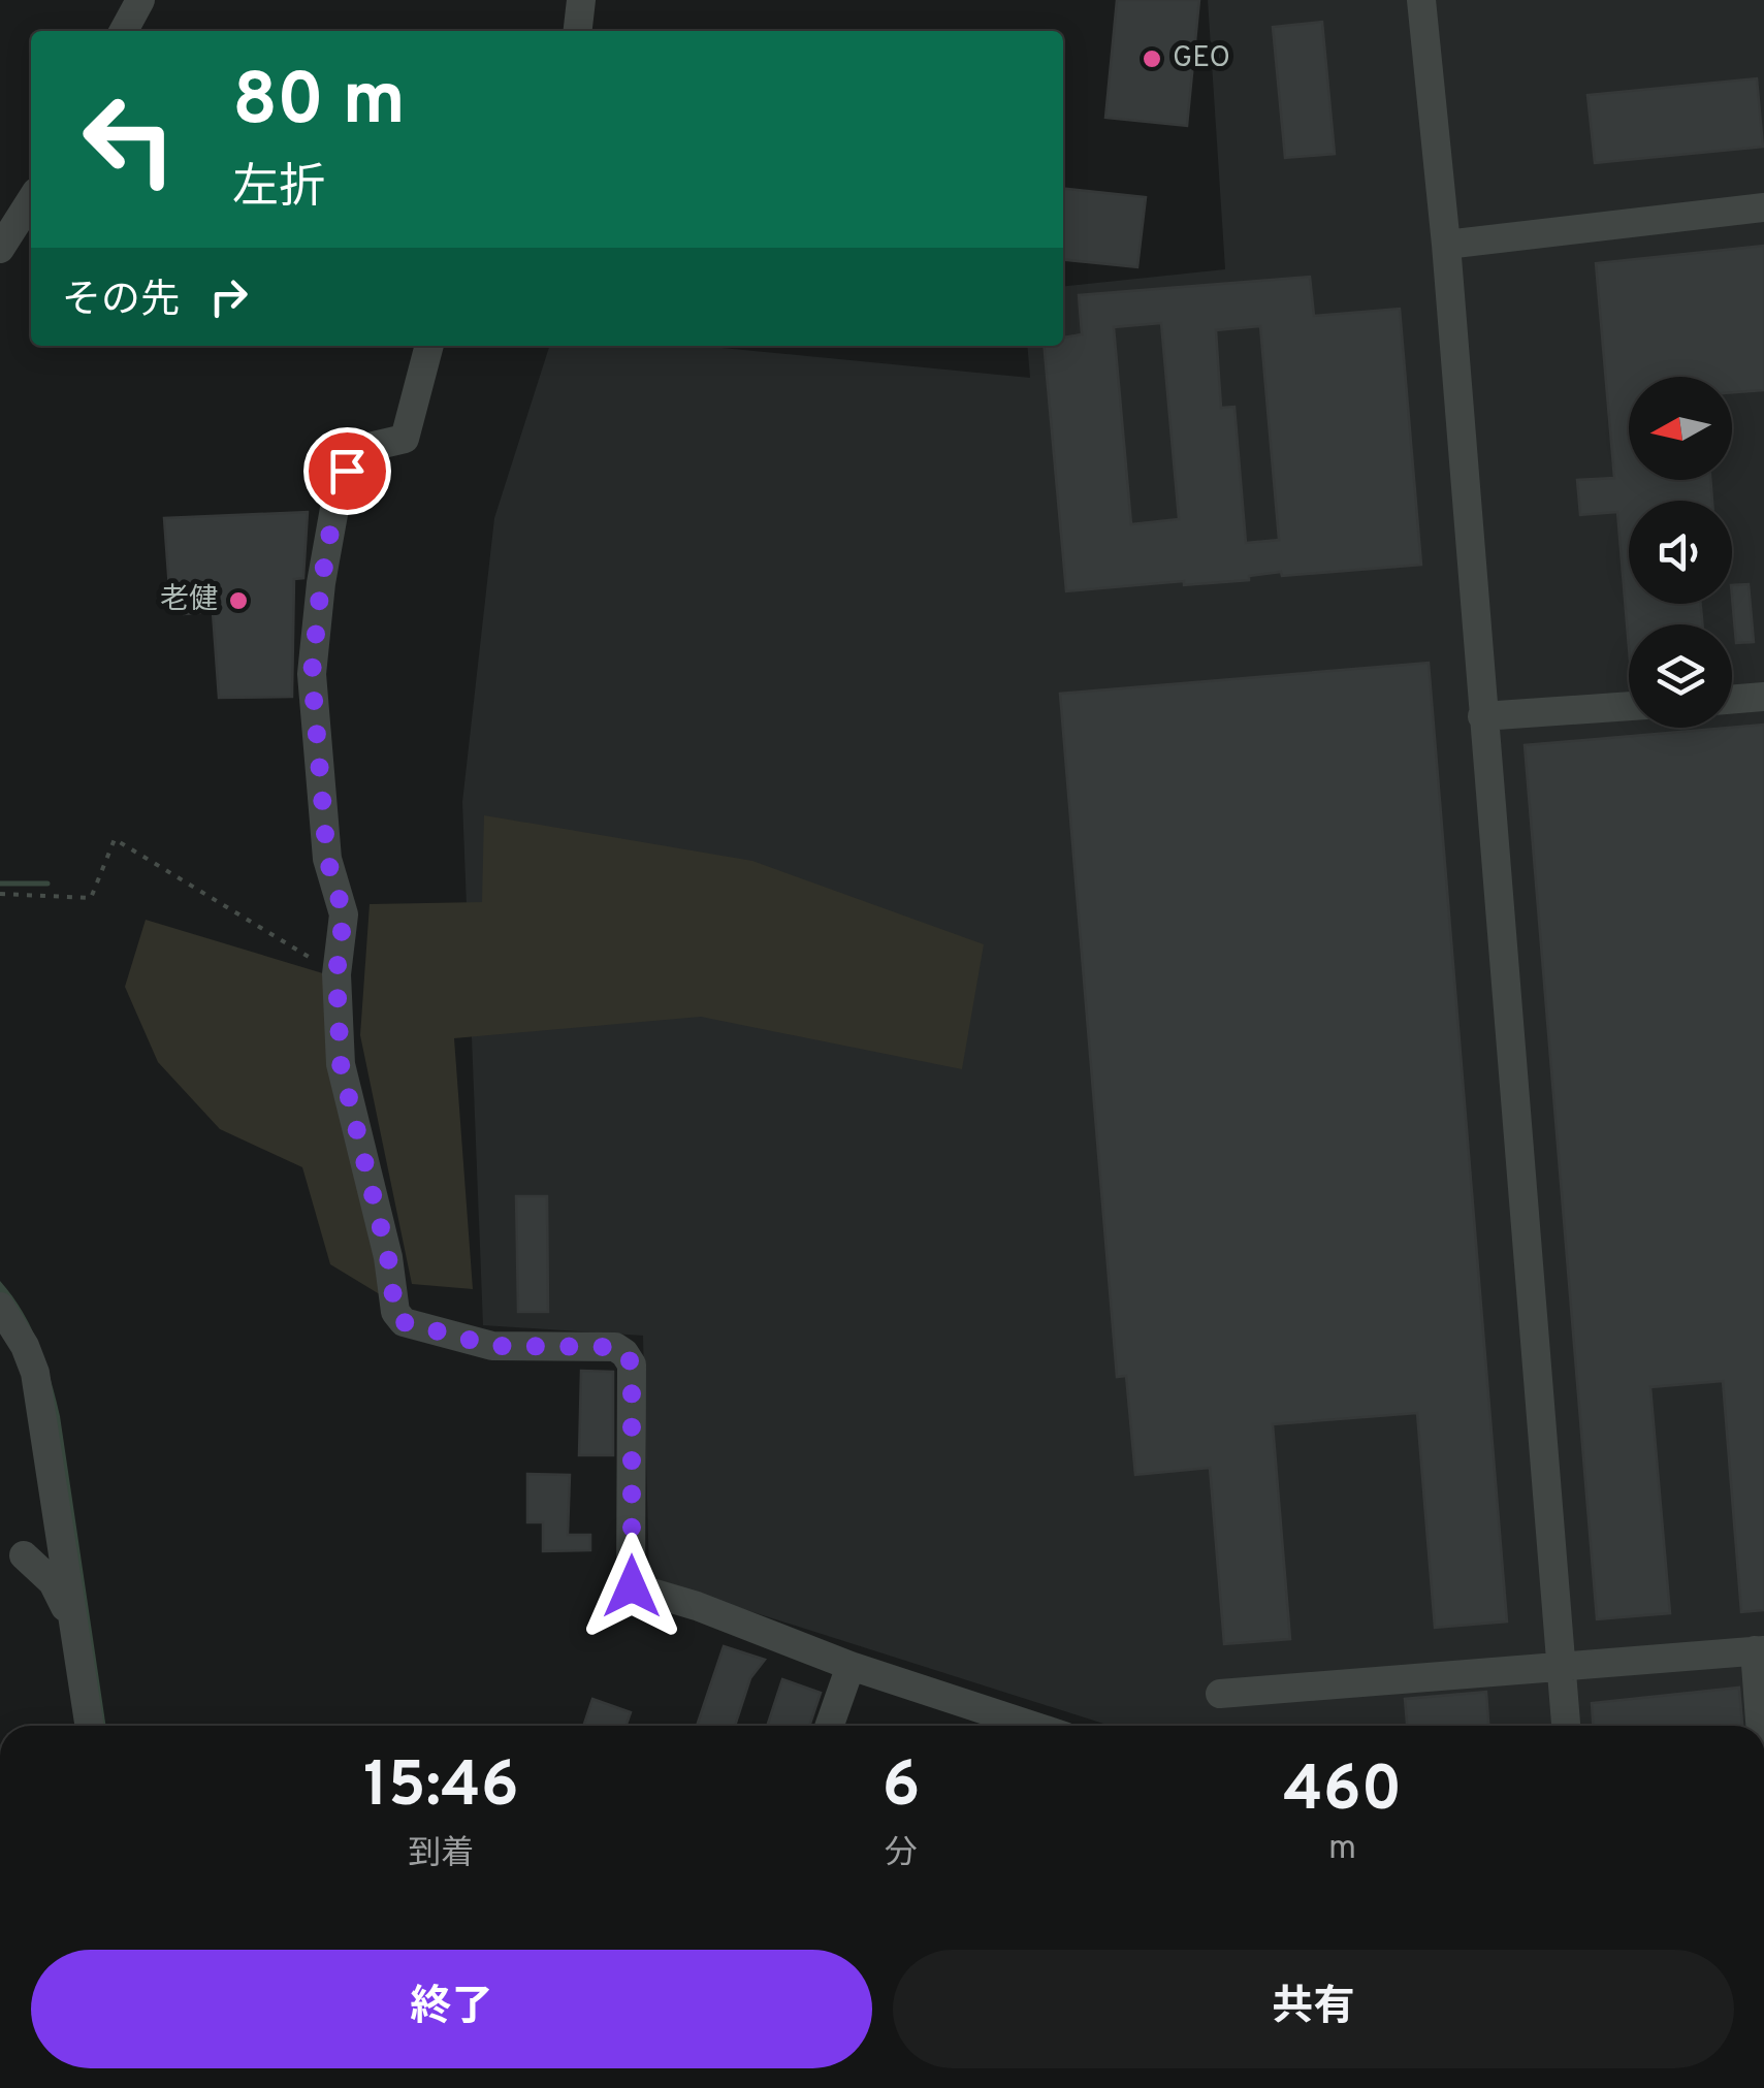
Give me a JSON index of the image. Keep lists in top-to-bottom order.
{
  "places": ["GEO", "老健"],
  "north": "left",
  "page": {
    "turn": ["80 m", "左折"],
    "then": "その先",
    "eta": [
      "15:46",
      "到着",
      "6",
      "分",
      "460",
      "m"
    ],
    "buttons": ["終了", "共有"]
  }
}
